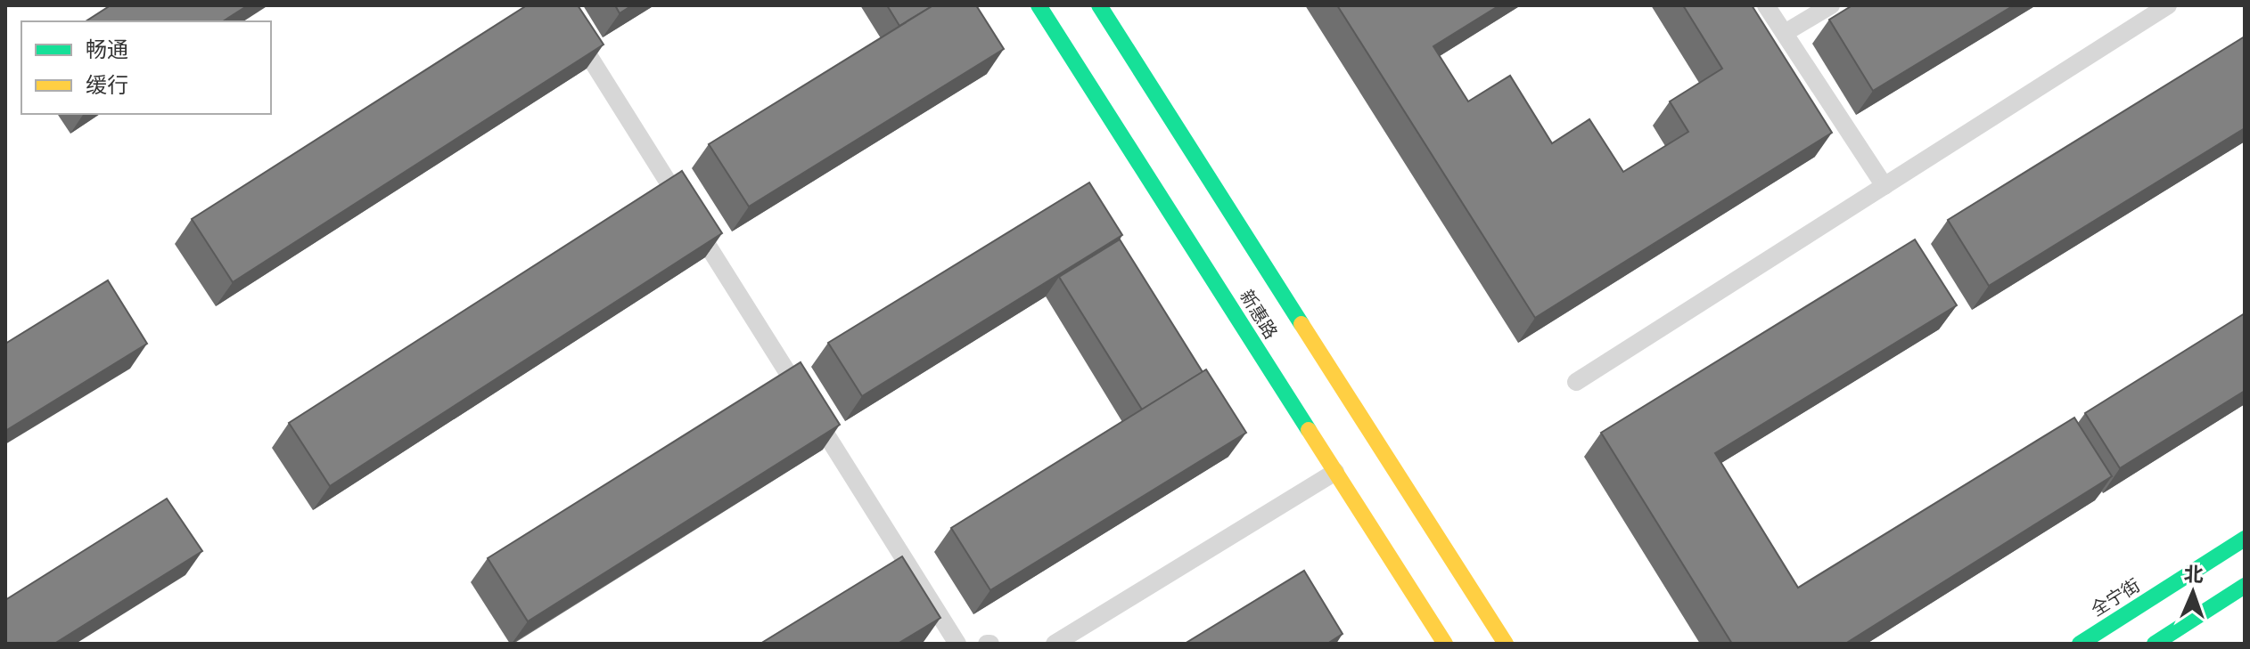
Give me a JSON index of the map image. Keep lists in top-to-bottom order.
{
  "streets": {
    "street": ["新惠路", "全宁街"]
  },
  "legend": ["畅通", "缓行"],
  "north": "top"
}
